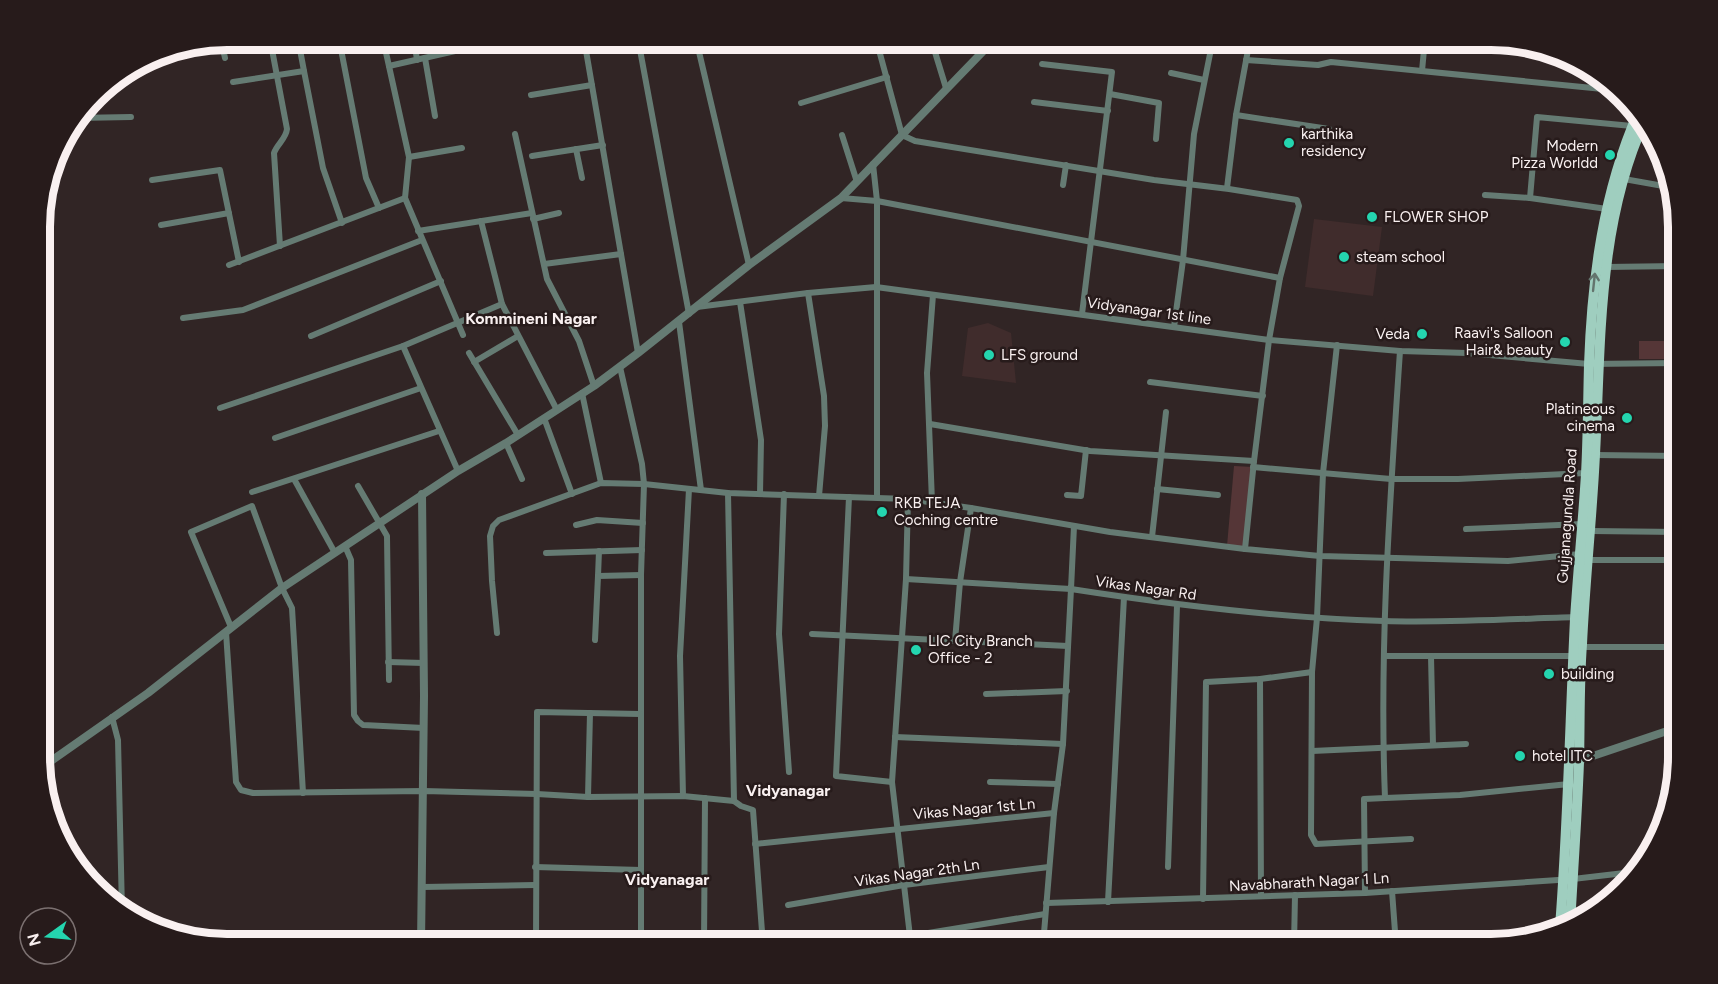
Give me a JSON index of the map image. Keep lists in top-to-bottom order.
{
  "streets": {
    "main road": ["Gujjanagundla Road"],
    "street": [
      "Vidyanagar 1st line",
      "Vikas Nagar Rd",
      "Vikas Nagar 1st Ln",
      "Vikas Nagar 2th Ln",
      "Navabharath Nagar 1 Ln"
    ]
  },
  "crossings": [
    ["Vidyanagar 1st line", "Gujjanagundla Road"],
    ["Gujjanagundla Road", "Vikas Nagar Rd"],
    ["Gujjanagundla Road", "Navabharath Nagar 1 Ln"]
  ],
  "districts": ["Kommineni Nagar", "Vidyanagar", "Vidyanagar"],
  "places": [
    "karthika residency",
    "Modern Pizza Worldd",
    "FLOWER SHOP",
    "steam school",
    "Veda",
    "Raavi's Salloon Hair& beauty",
    "LFS ground",
    "Platineous cinema",
    "RKB TEJA Coching centre",
    "LIC City Branch Office - 2",
    "building",
    "hotel ITC"
  ],
  "north": "left"
}
